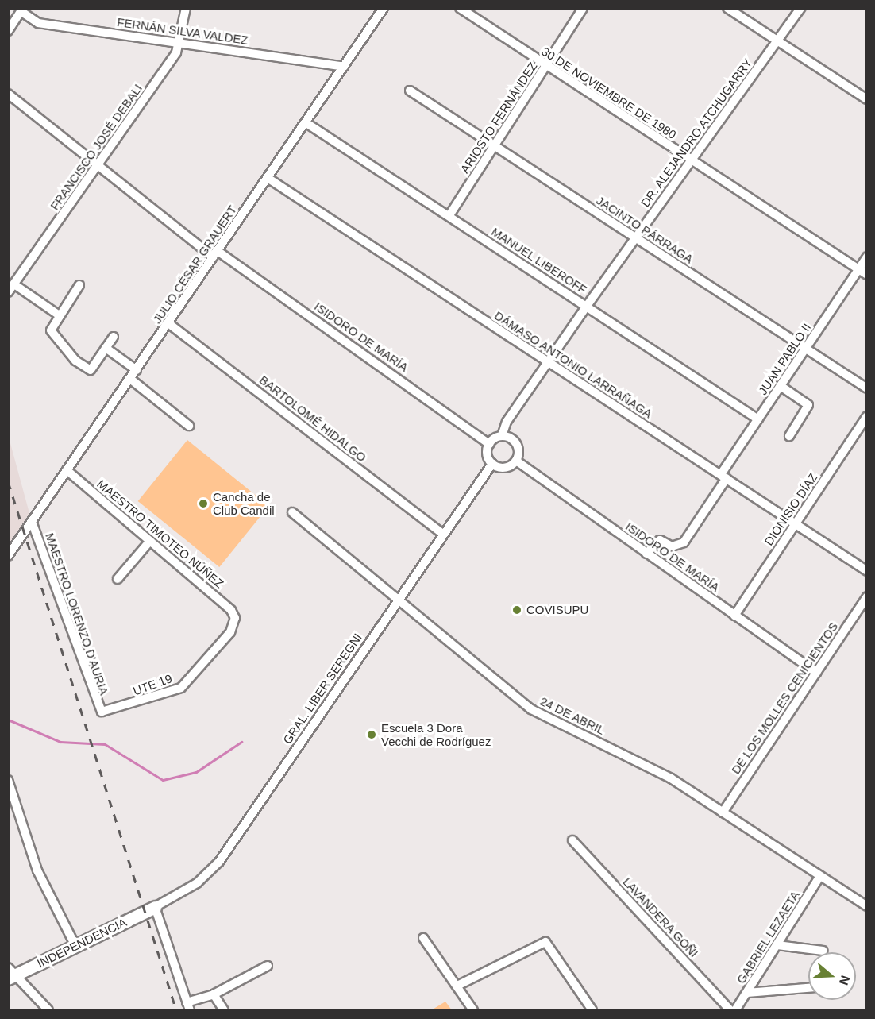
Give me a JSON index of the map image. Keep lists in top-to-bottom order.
{
  "streets": {
    "street": [
      "FERNÁN SILVA VALDEZ",
      "30 DE NOVIEMBRE DE 1980",
      "ARIOSTO FERNÁNDEZ",
      "DR. ALEJANDRO ATCHUGARRY",
      "FRANCISCO JOSÉ DEBALI",
      "JACINTO PÁRRAGA",
      "MANUEL LIBEROFF",
      "JULIO CÉSAR GRAUERT",
      "ISIDORO DE MARÍA",
      "JUAN PABLO II",
      "DÁMASO ANTONIO LARRAÑAGA",
      "BARTOLOMÉ HIDALGO",
      "DIONISIO DÍAZ",
      "MAESTRO TIMOTEO NÚÑEZ",
      "MAESTRO LORENZO D'AURIA",
      "UTE 19",
      "GRAL. LIBER SEREGNI",
      "DE LOS MOLLES CENICIENTOS",
      "24 DE ABRIL",
      "LAVANDERA GOÑI",
      "GABRIEL LEZAETA",
      "INDEPENDENCIA"
    ]
  },
  "crossings": [
    ["FERNÁN SILVA VALDEZ", "FRANCISCO JOSÉ DEBALI"],
    ["FERNÁN SILVA VALDEZ", "JULIO CÉSAR GRAUERT"],
    ["30 DE NOVIEMBRE DE 1980", "ARIOSTO FERNÁNDEZ"],
    ["30 DE NOVIEMBRE DE 1980", "DR. ALEJANDRO ATCHUGARRY"],
    ["30 DE NOVIEMBRE DE 1980", "JUAN PABLO II"],
    ["ARIOSTO FERNÁNDEZ", "JACINTO PÁRRAGA"],
    ["ARIOSTO FERNÁNDEZ", "MANUEL LIBEROFF"],
    ["DR. ALEJANDRO ATCHUGARRY", "JACINTO PÁRRAGA"],
    ["DR. ALEJANDRO ATCHUGARRY", "MANUEL LIBEROFF"],
    ["DR. ALEJANDRO ATCHUGARRY", "ISIDORO DE MARÍA"],
    ["DR. ALEJANDRO ATCHUGARRY", "DÁMASO ANTONIO LARRAÑAGA"],
    ["DR. ALEJANDRO ATCHUGARRY", "GRAL. LIBER SEREGNI"],
    ["FRANCISCO JOSÉ DEBALI", "ISIDORO DE MARÍA"],
    ["JACINTO PÁRRAGA", "JUAN PABLO II"],
    ["MANUEL LIBEROFF", "JULIO CÉSAR GRAUERT"],
    ["MANUEL LIBEROFF", "JUAN PABLO II"],
    ["JULIO CÉSAR GRAUERT", "ISIDORO DE MARÍA"],
    ["JULIO CÉSAR GRAUERT", "DÁMASO ANTONIO LARRAÑAGA"],
    ["JULIO CÉSAR GRAUERT", "BARTOLOMÉ HIDALGO"],
    ["JULIO CÉSAR GRAUERT", "MAESTRO TIMOTEO NÚÑEZ"],
    ["JULIO CÉSAR GRAUERT", "MAESTRO LORENZO D'AURIA"],
    ["ISIDORO DE MARÍA", "JUAN PABLO II"],
    ["ISIDORO DE MARÍA", "DIONISIO DÍAZ"],
    ["ISIDORO DE MARÍA", "GRAL. LIBER SEREGNI"],
    ["ISIDORO DE MARÍA", "DE LOS MOLLES CENICIENTOS"],
    ["JUAN PABLO II", "DÁMASO ANTONIO LARRAÑAGA"],
    ["DÁMASO ANTONIO LARRAÑAGA", "DIONISIO DÍAZ"],
    ["BARTOLOMÉ HIDALGO", "GRAL. LIBER SEREGNI"],
    ["MAESTRO TIMOTEO NÚÑEZ", "UTE 19"],
    ["MAESTRO LORENZO D'AURIA", "UTE 19"],
    ["GRAL. LIBER SEREGNI", "24 DE ABRIL"],
    ["GRAL. LIBER SEREGNI", "INDEPENDENCIA"],
    ["DE LOS MOLLES CENICIENTOS", "24 DE ABRIL"],
    ["24 DE ABRIL", "GABRIEL LEZAETA"]
  ],
  "places": ["Cancha de Club Candil", "COVISUPU", "Escuela 3 Dora Vecchi de Rodríguez"],
  "north": "right"
}
